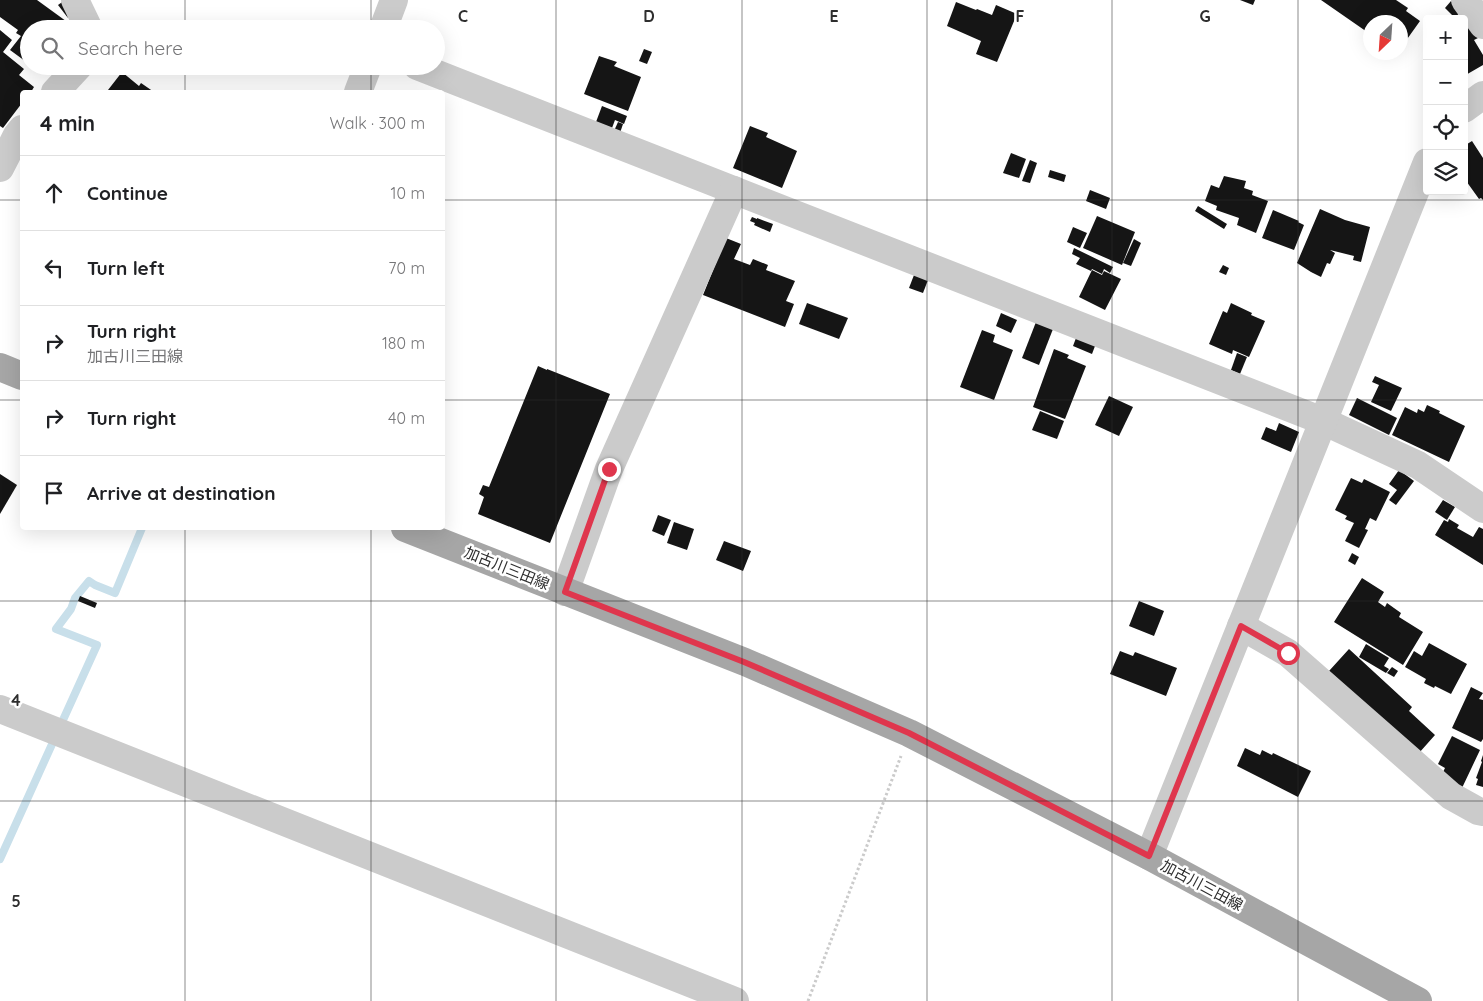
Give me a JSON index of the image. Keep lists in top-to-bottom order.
{
  "streets": {
    "main road": ["加古川三田線"]
  },
  "north": "bottom left",
  "page": {
    "map_buttons": ["+", "−"],
    "search": "Search here",
    "heading": ["4 min", "Walk · 300 m"],
    "list": [
      ["Continue", "10 m"],
      ["Turn left", "70 m"],
      ["Turn right", "加古川三田線", "180 m"],
      ["Turn right", "40 m"],
      "Arrive at destination"
    ]
  },
  "grid": {
    "columns": [
      "C",
      "D",
      "E",
      "F",
      "G"
    ],
    "rows": ["4", "5"]
  }
}
